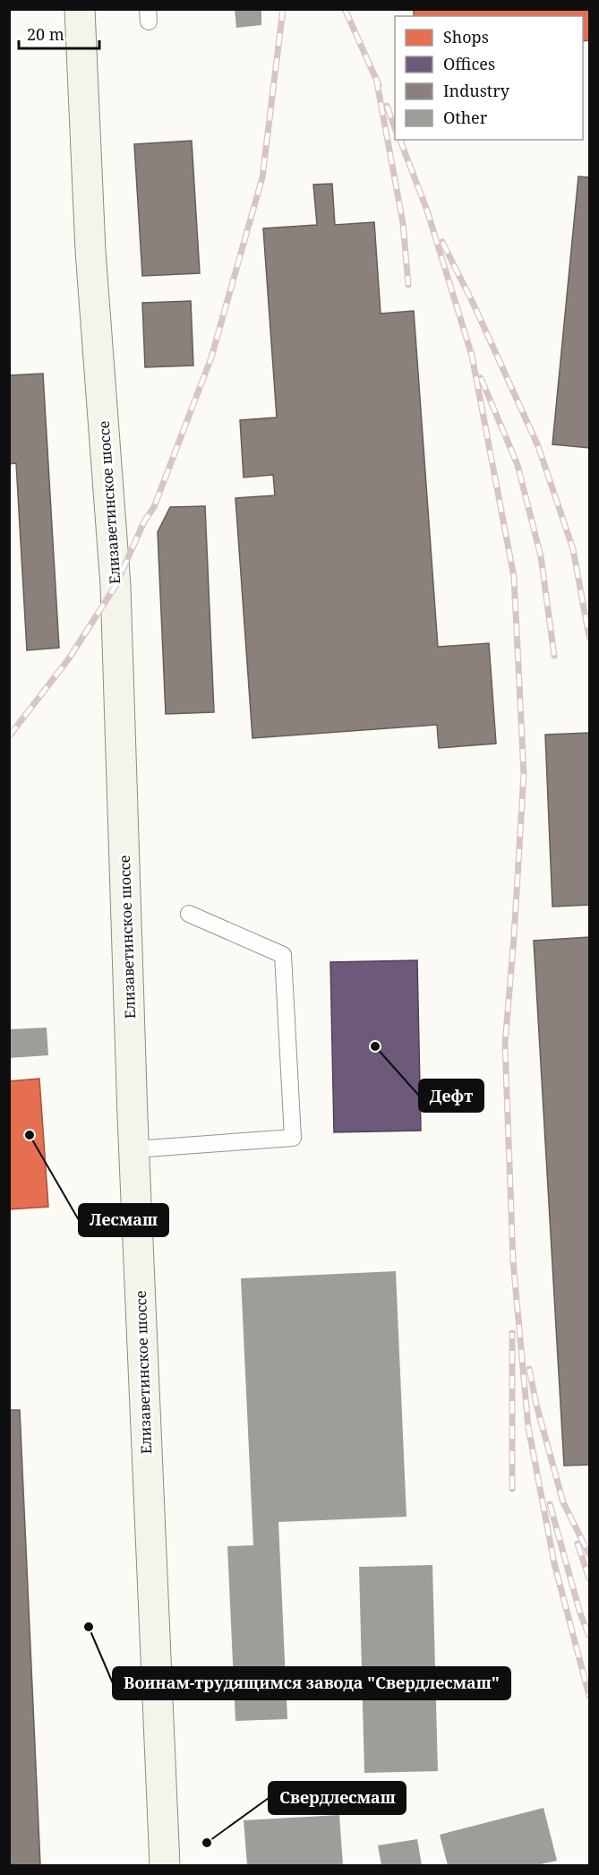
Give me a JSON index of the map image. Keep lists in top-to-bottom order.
{
  "streets": {
    "main road": ["Елизаветинское шоссе"]
  },
  "places": [
    "Дефт",
    "Лесмаш",
    "Воинам-трудящимся завода \"Свердлесмаш\"",
    "Свердлесмаш"
  ],
  "legend": [
    "Shops",
    "Offices",
    "Industry",
    "Other"
  ],
  "scale_bar": "20 m"
}
